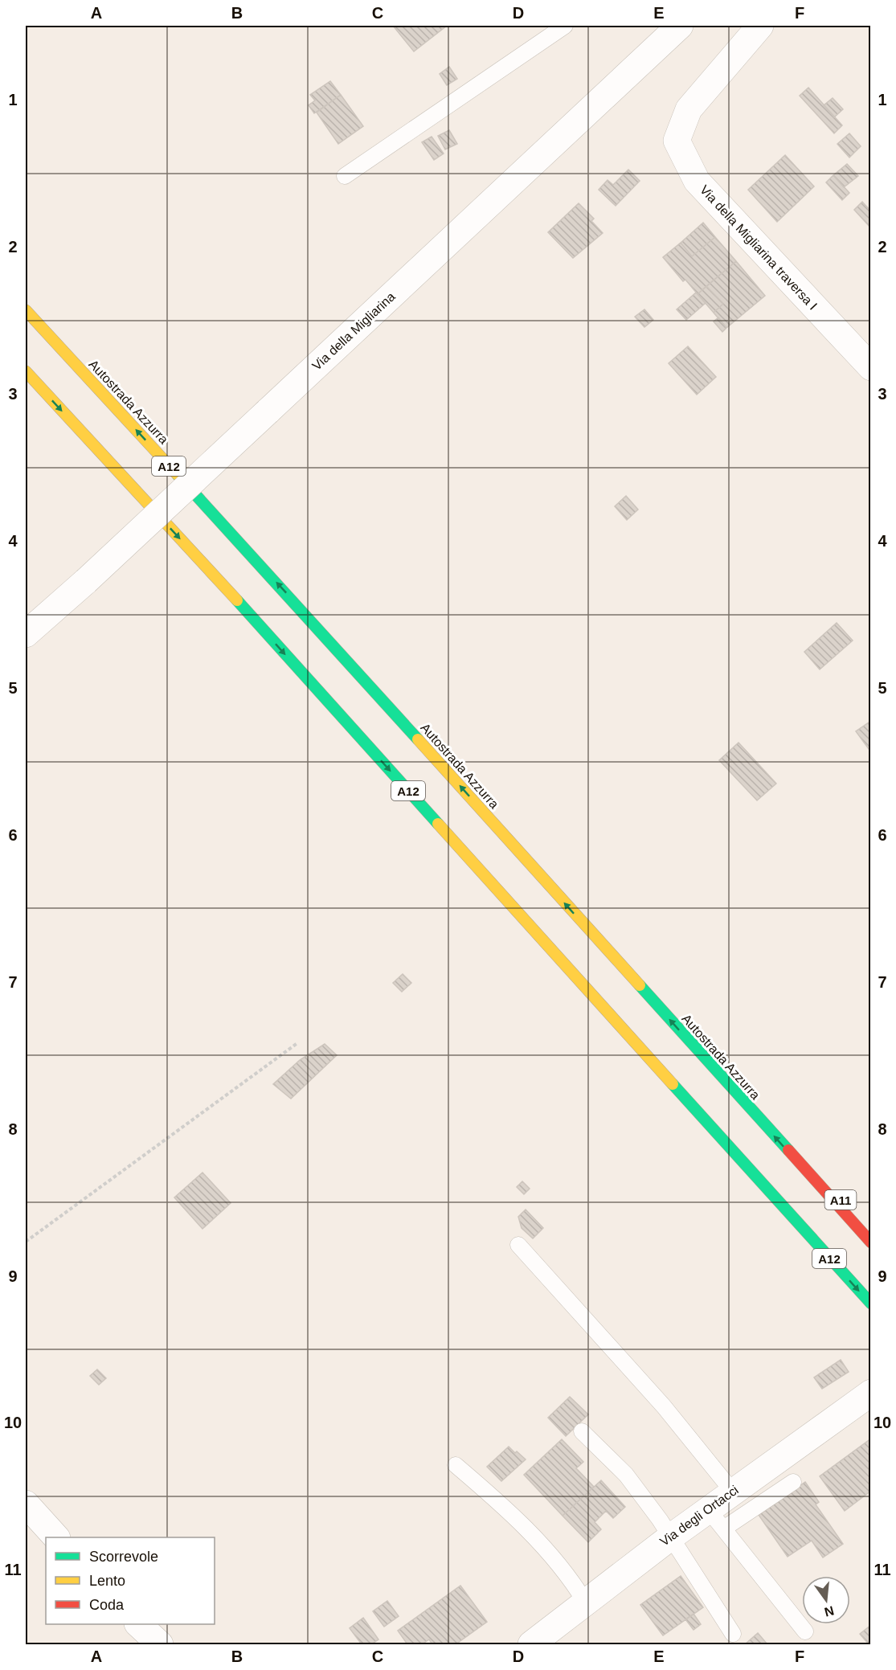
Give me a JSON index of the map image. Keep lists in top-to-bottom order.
{
  "streets": {
    "highway": ["Autostrada Azzurra", "A12", "A11"],
    "street": ["Via della Migliarina traversa I", "Via della Migliarina", "Via degli Ortacci"]
  },
  "crossings": [
    ["Autostrada Azzurra", "A11"]
  ],
  "legend": ["Scorrevole", "Lento", "Coda"],
  "north": "bottom",
  "grid": {
    "columns": [
      "A",
      "B",
      "C",
      "D",
      "E",
      "F"
    ],
    "rows": [
      "1",
      "2",
      "3",
      "4",
      "5",
      "6",
      "7",
      "8",
      "9",
      "10",
      "11"
    ]
  }
}
